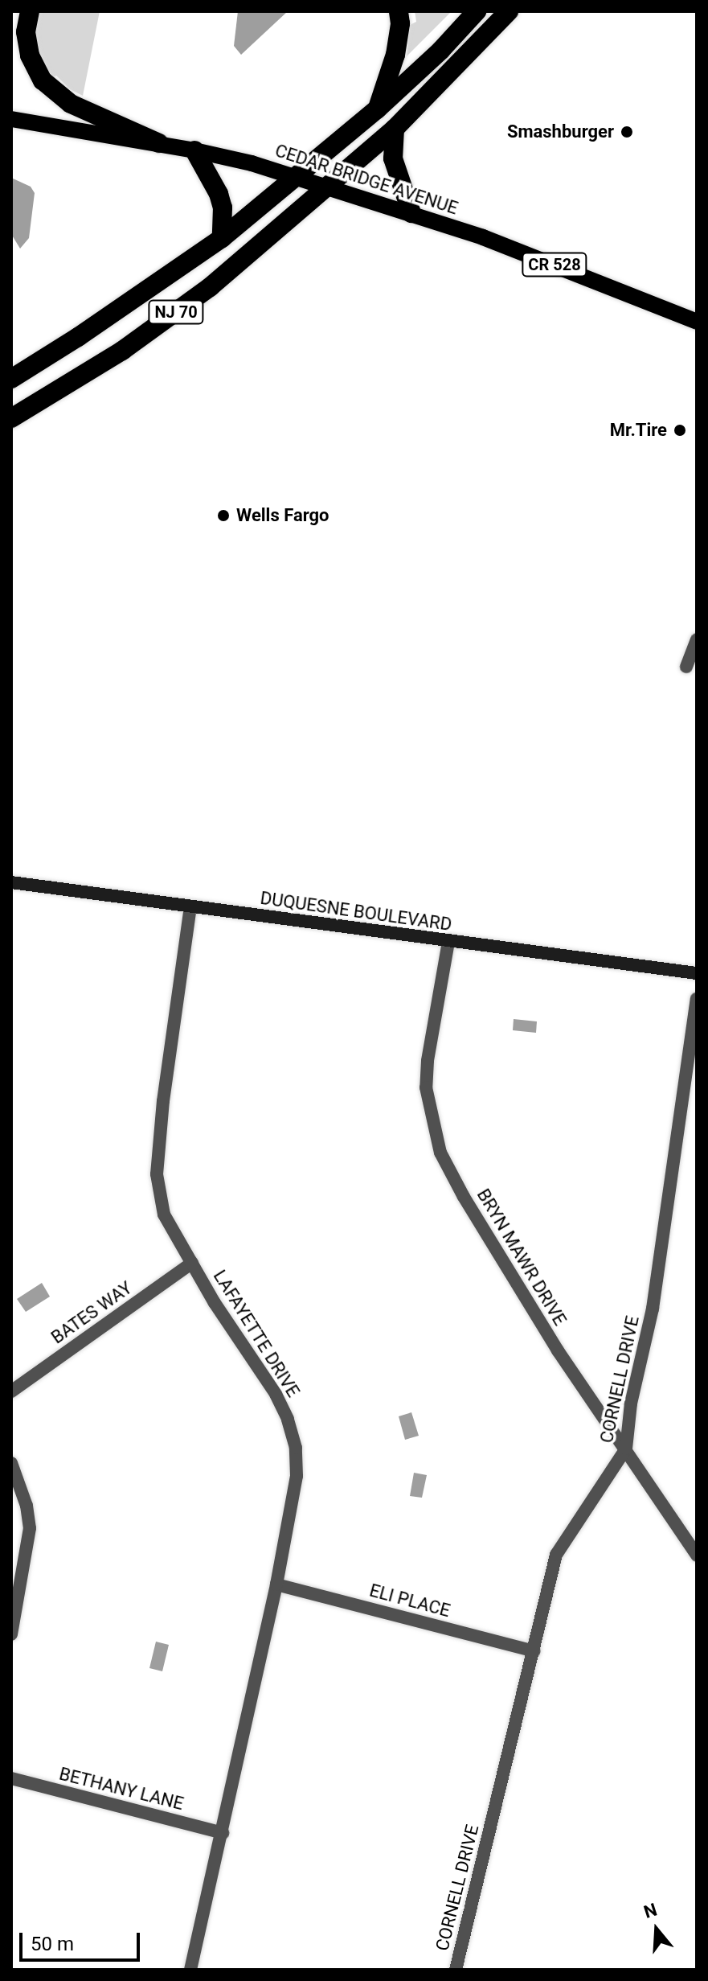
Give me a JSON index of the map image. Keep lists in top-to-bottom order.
{
  "streets": {
    "highway": ["NJ 70"],
    "main road": ["CEDAR BRIDGE AVENUE", "CR 528"],
    "street": [
      "DUQUESNE BOULEVARD",
      "BRYN MAWR DRIVE",
      "BATES WAY",
      "LAFAYETTE DRIVE",
      "CORNELL DRIVE",
      "ELI PLACE",
      "BETHANY LANE"
    ]
  },
  "crossings": [
    ["CEDAR BRIDGE AVENUE", "NJ 70"],
    ["DUQUESNE BOULEVARD", "BRYN MAWR DRIVE"],
    ["DUQUESNE BOULEVARD", "LAFAYETTE DRIVE"],
    ["BRYN MAWR DRIVE", "CORNELL DRIVE"],
    ["BATES WAY", "LAFAYETTE DRIVE"],
    ["LAFAYETTE DRIVE", "ELI PLACE"],
    ["LAFAYETTE DRIVE", "BETHANY LANE"],
    ["CORNELL DRIVE", "ELI PLACE"]
  ],
  "places": ["Smashburger", "Mr.Tire", "Wells Fargo"],
  "scale_bar": "50 m",
  "north": "top"
}
